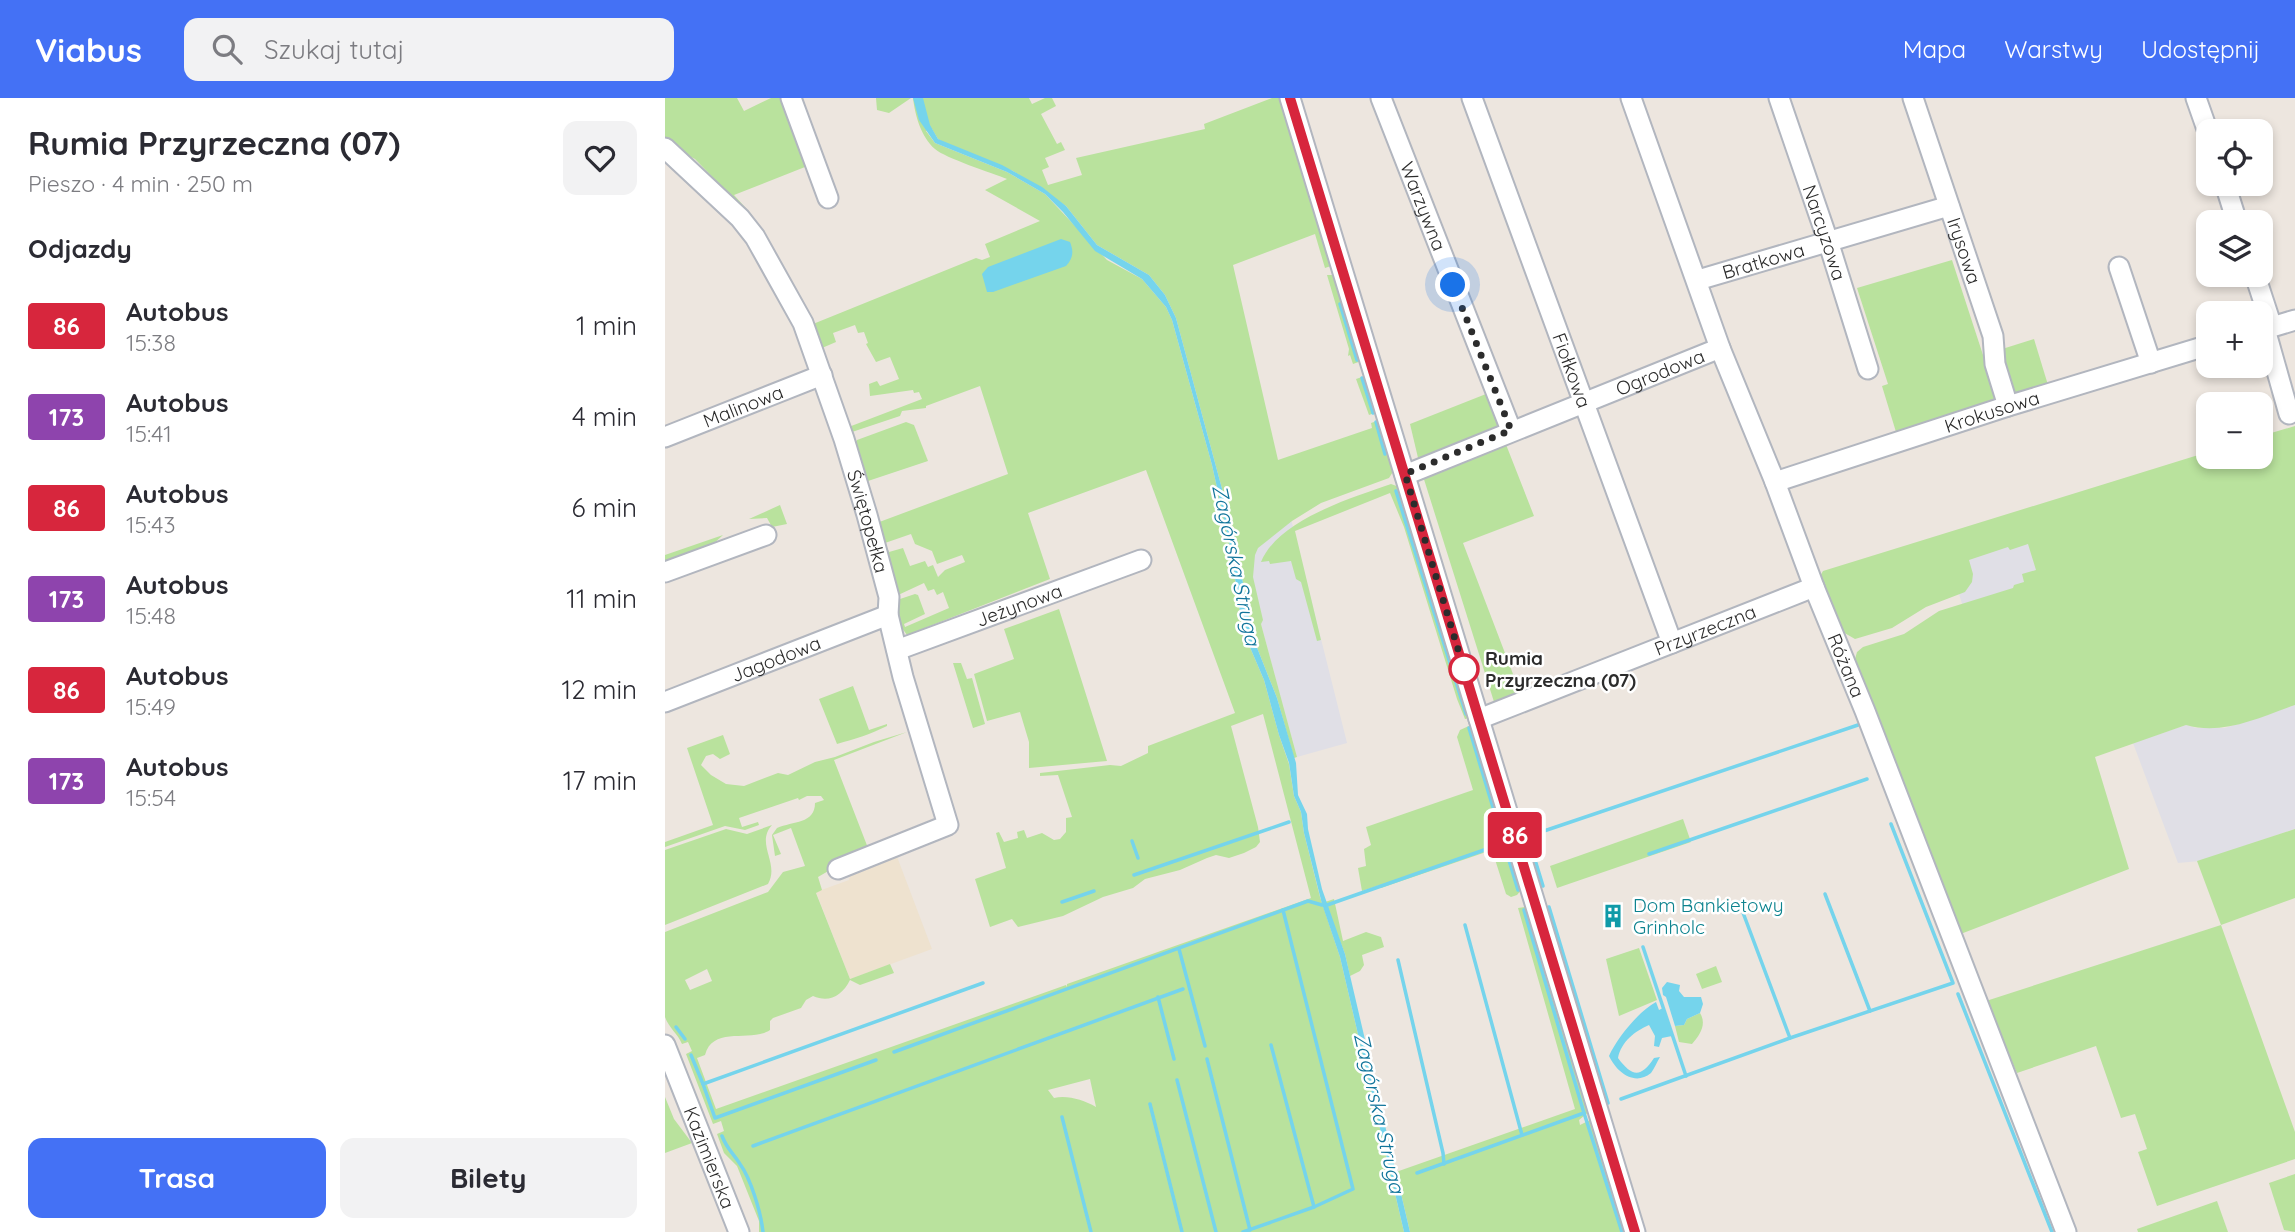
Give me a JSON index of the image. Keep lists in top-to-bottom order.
{
  "streets": {
    "street": [
      "Warzywna",
      "Narcyzowa",
      "Irysowa",
      "Bratkowa",
      "Fiołkowa",
      "Ogrodowa",
      "Malinowa",
      "Krokusowa",
      "Świętopełka",
      "Jeżynowa",
      "Przyrzeczna",
      "Jagodowa",
      "Różana",
      "Kazimierska"
    ]
  },
  "crossings": [
    ["Warzywna", "Ogrodowa"],
    ["Narcyzowa", "Bratkowa"],
    ["Irysowa", "Bratkowa"],
    ["Irysowa", "Krokusowa"],
    ["Bratkowa", "Różana"],
    ["Fiołkowa", "Ogrodowa"],
    ["Fiołkowa", "Przyrzeczna"],
    ["Ogrodowa", "Różana"],
    ["Malinowa", "Świętopełka"],
    ["Krokusowa", "Różana"],
    ["Świętopełka", "Jeżynowa"],
    ["Świętopełka", "Jagodowa"],
    ["Przyrzeczna", "Różana"]
  ],
  "water": ["Zagórska Struga"],
  "places": {
    "other": ["Rumia Przyrzeczna (07)"],
    "building": ["Dom Bankietowy Grinholc"]
  },
  "lines": ["bus line 86"],
  "page": {
    "header": "Viabus",
    "search": "Szukaj tutaj",
    "nav": ["Mapa", "Warstwy", "Udostępnij"],
    "heading": [
      ["Rumia Przyrzeczna (07)", "Pieszo · 4 min · 250 m"],
      "Odjazdy"
    ],
    "on_map": "86",
    "map_buttons": ["+", "−"],
    "list": [
      {
        "mark": "86",
        "name": "Autobus",
        "note": "15:38",
        "value": "1 min"
      },
      {
        "mark": "173",
        "name": "Autobus",
        "note": "15:41",
        "value": "4 min"
      },
      {
        "mark": "86",
        "name": "Autobus",
        "note": "15:43",
        "value": "6 min"
      },
      {
        "mark": "173",
        "name": "Autobus",
        "note": "15:48",
        "value": "11 min"
      },
      {
        "mark": "86",
        "name": "Autobus",
        "note": "15:49",
        "value": "12 min"
      },
      {
        "mark": "173",
        "name": "Autobus",
        "note": "15:54",
        "value": "17 min"
      }
    ],
    "buttons": ["Trasa", "Bilety"]
  }
}
